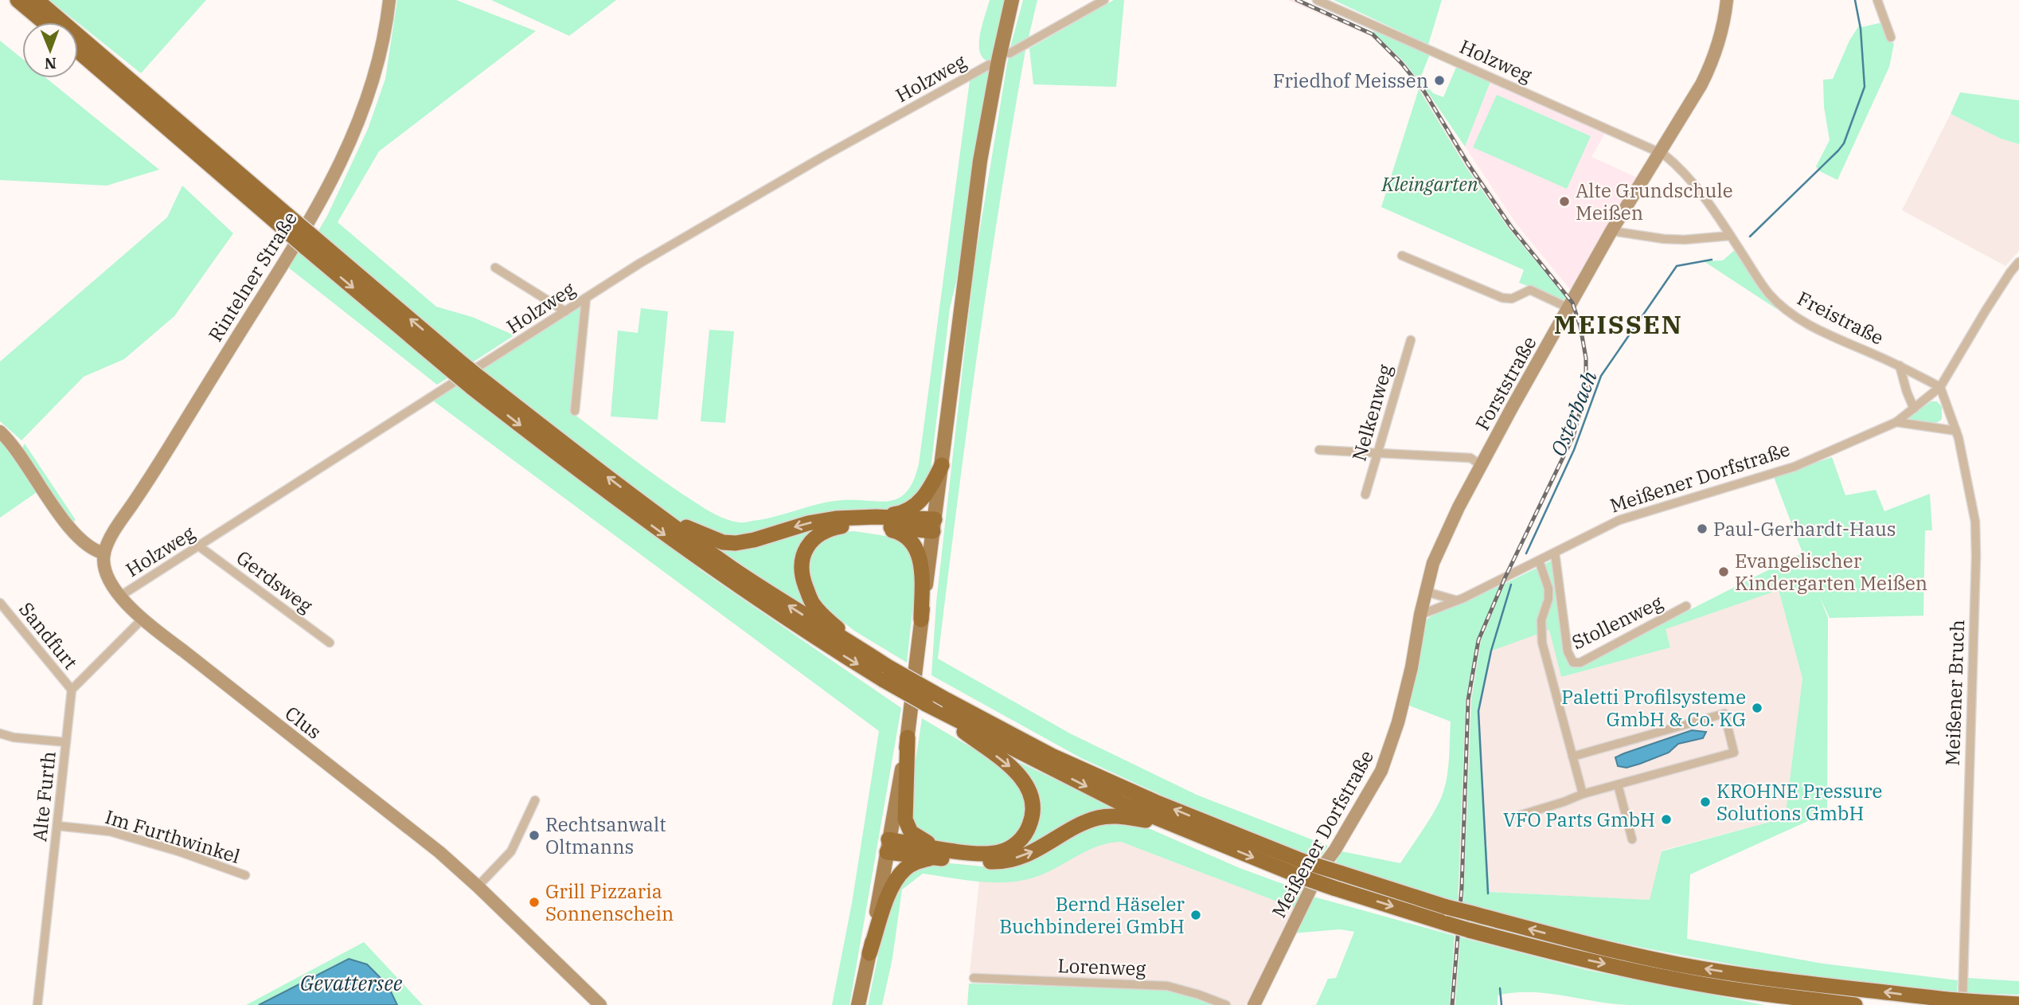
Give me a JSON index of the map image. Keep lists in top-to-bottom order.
{
  "streets": {
    "main road": [
      "Rintelner Straße",
      "Forststraße",
      "Meißener Dorfstraße",
      "Clus"
    ],
    "street": [
      "Holzweg",
      "Freistraße",
      "Nelkenweg",
      "Gerdsweg",
      "Stollenweg",
      "Sandfurt",
      "Meißener Bruch",
      "Alte Furth",
      "Im Furthwinkel",
      "Lorenweg"
    ]
  },
  "crossings": [
    ["Holzweg", "Freistraße"],
    ["Holzweg", "Forststraße"],
    ["Holzweg", "Gerdsweg"],
    ["Holzweg", "Clus"],
    ["Rintelner Straße", "Clus"],
    ["Freistraße", "Forststraße"],
    ["Freistraße", "Meißener Dorfstraße"],
    ["Freistraße", "Meißener Bruch"],
    ["Forststraße", "Meißener Dorfstraße"],
    ["Meißener Dorfstraße", "Stollenweg"],
    ["Meißener Dorfstraße", "Meißener Bruch"],
    ["Sandfurt", "Alte Furth"],
    ["Alte Furth", "Im Furthwinkel"]
  ],
  "districts": ["MEISSEN"],
  "water": ["Osterbach", "Gevattersee"],
  "parks": ["Kleingarten"],
  "places": [
    "Friedhof Meissen",
    "Alte Grundschule Meißen",
    "Paul-Gerhardt-Haus",
    "Evangelischer Kindergarten Meißen",
    "Paletti Profilsysteme GmbH & Co. KG",
    "KROHNE Pressure Solutions GmbH",
    "VFO Parts GmbH",
    "Rechtsanwalt Oltmanns",
    "Grill Pizzaria Sonnenschein",
    "Bernd Häseler Buchbinderei GmbH"
  ],
  "north": "bottom"
}
